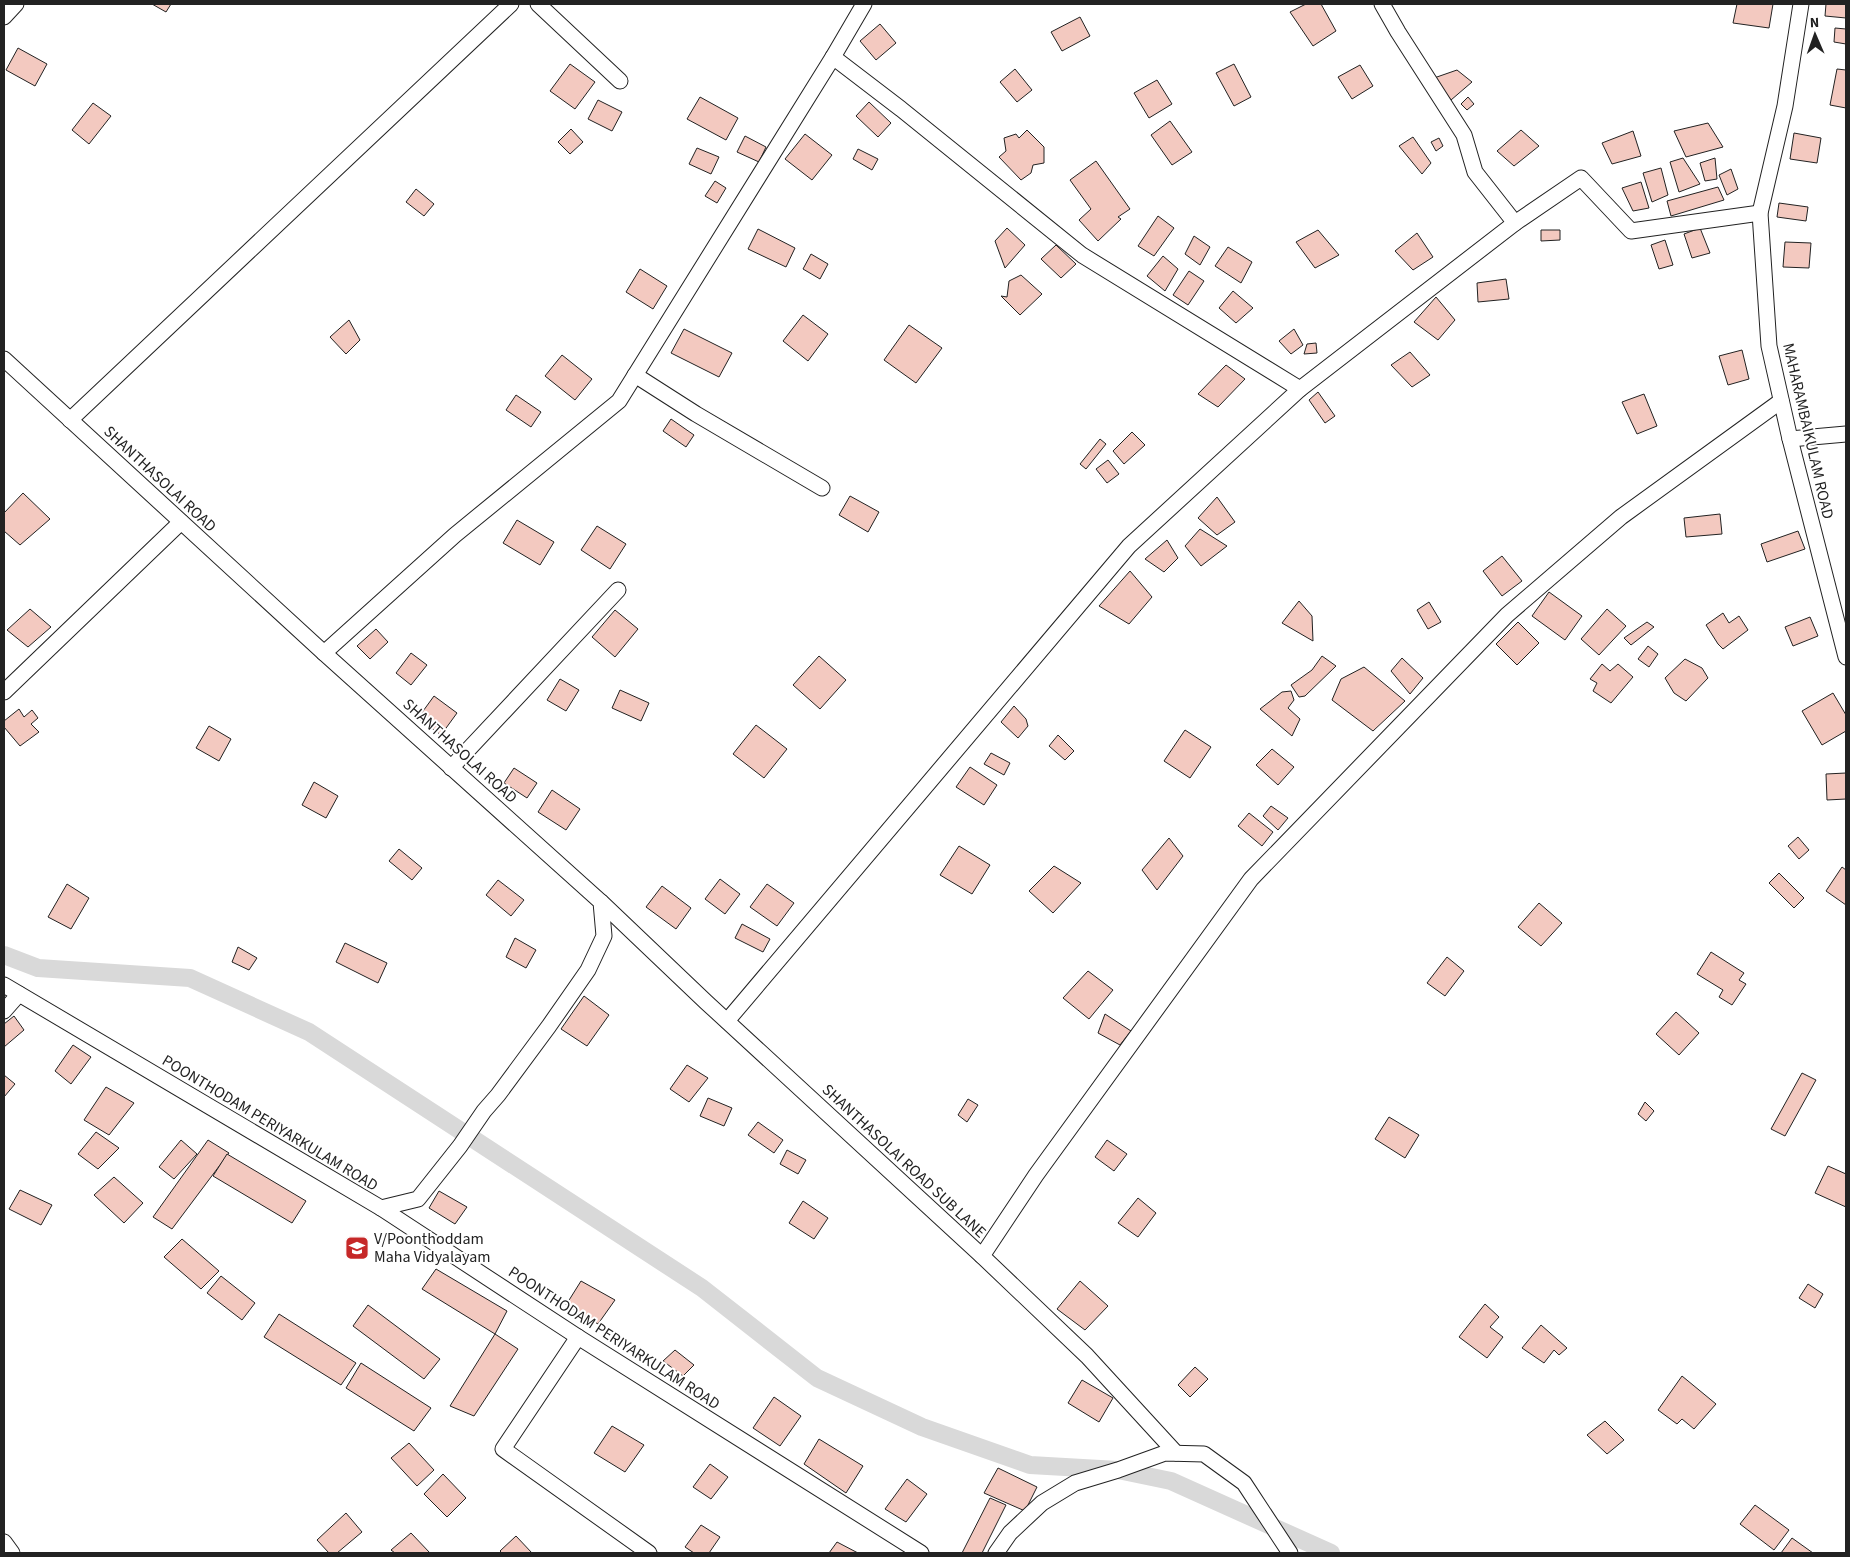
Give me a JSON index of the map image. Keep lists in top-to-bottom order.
{
  "streets": {
    "street": [
      "MAHARAMBAIKULAM ROAD",
      "SHANTHASOLAI ROAD",
      "POONTHODAM PERIYARKULAM ROAD",
      "SHANTHASOLAI ROAD SUB LANE"
    ]
  },
  "crossings": [
    ["SHANTHASOLAI ROAD", "SHANTHASOLAI ROAD SUB LANE"]
  ],
  "places": {
    "school or university": ["V/Poonthoddam Maha Vidyalayam"]
  },
  "north": "top"
}
